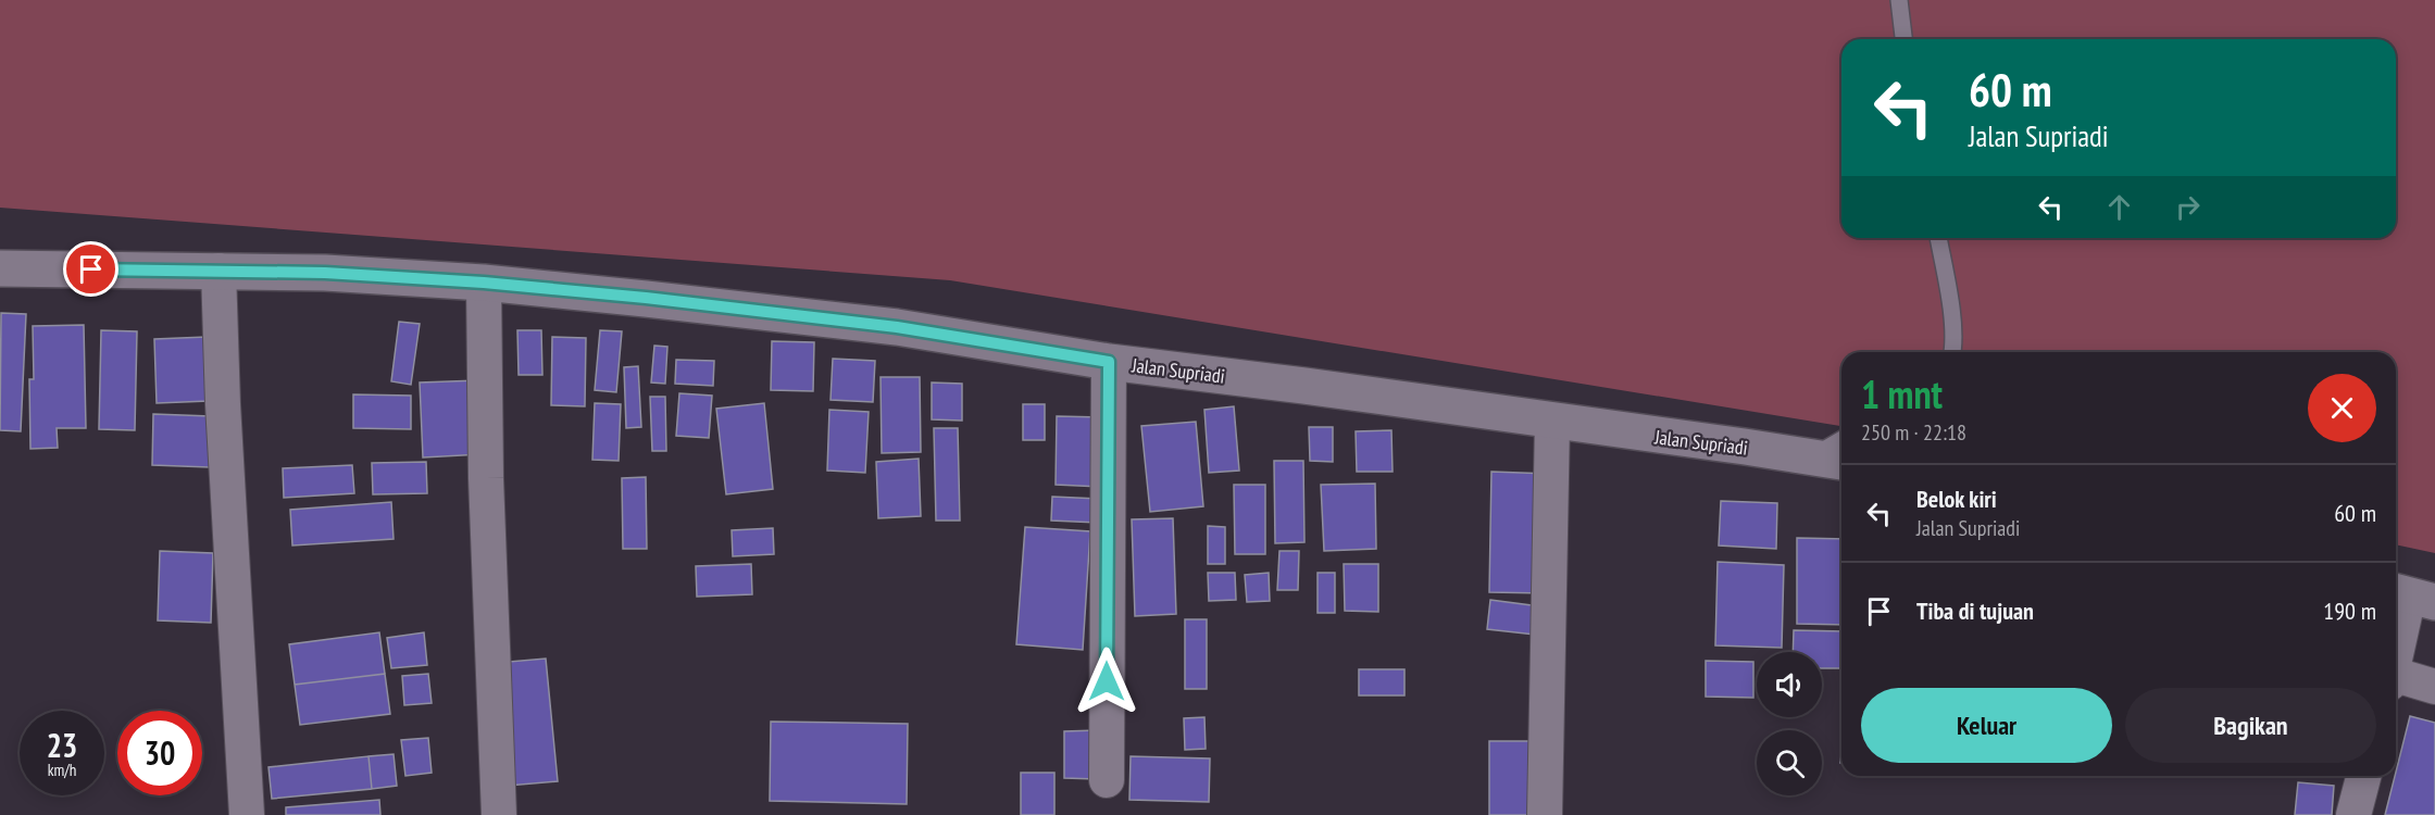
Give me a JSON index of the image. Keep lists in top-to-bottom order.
{
  "streets": {
    "main road": ["Jalan Supriadi"]
  },
  "page": {
    "turn": ["60 m", "Jalan Supriadi"],
    "heading": ["1 mnt", "250 m · 22:18"],
    "list": [
      {
        "name": "Belok kiri",
        "note": "Jalan Supriadi",
        "value": "60 m"
      },
      {
        "name": "Tiba di tujuan",
        "value": "190 m"
      }
    ],
    "buttons": ["Keluar", "Bagikan"],
    "speed": "23 km/h",
    "limit": "30"
  }
}
